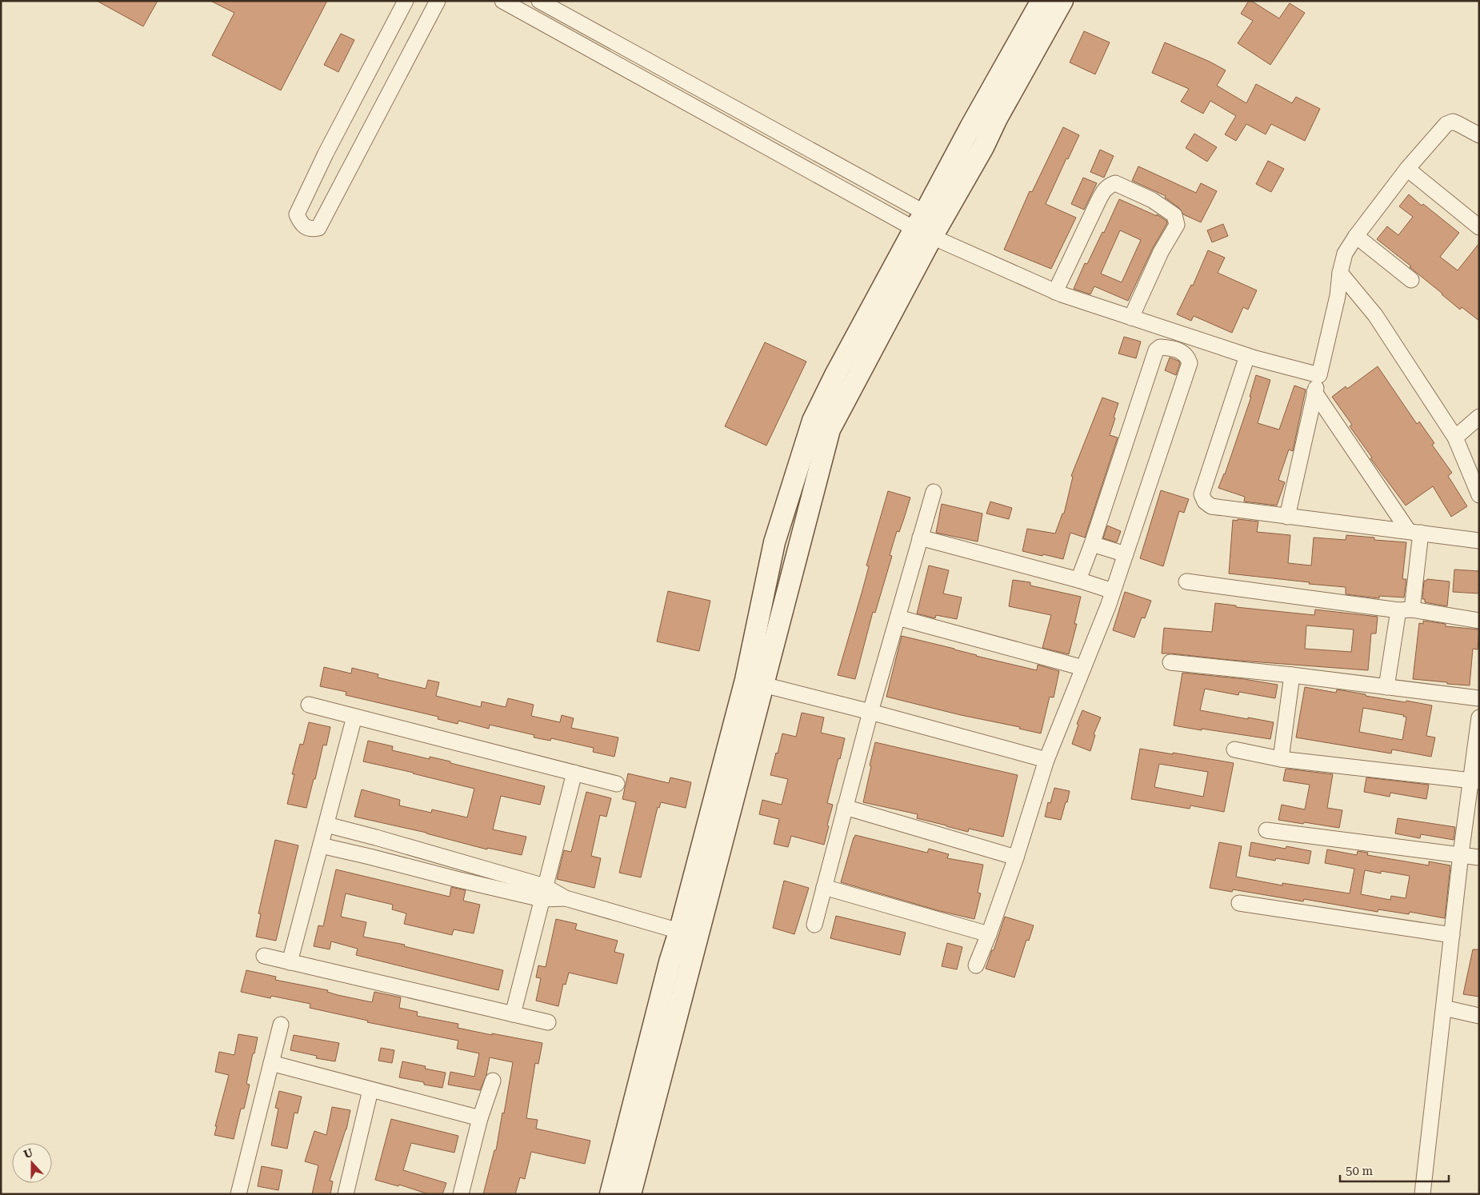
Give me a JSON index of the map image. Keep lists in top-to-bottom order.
{
  "scale_bar": "50 m",
  "north": "top"
}
